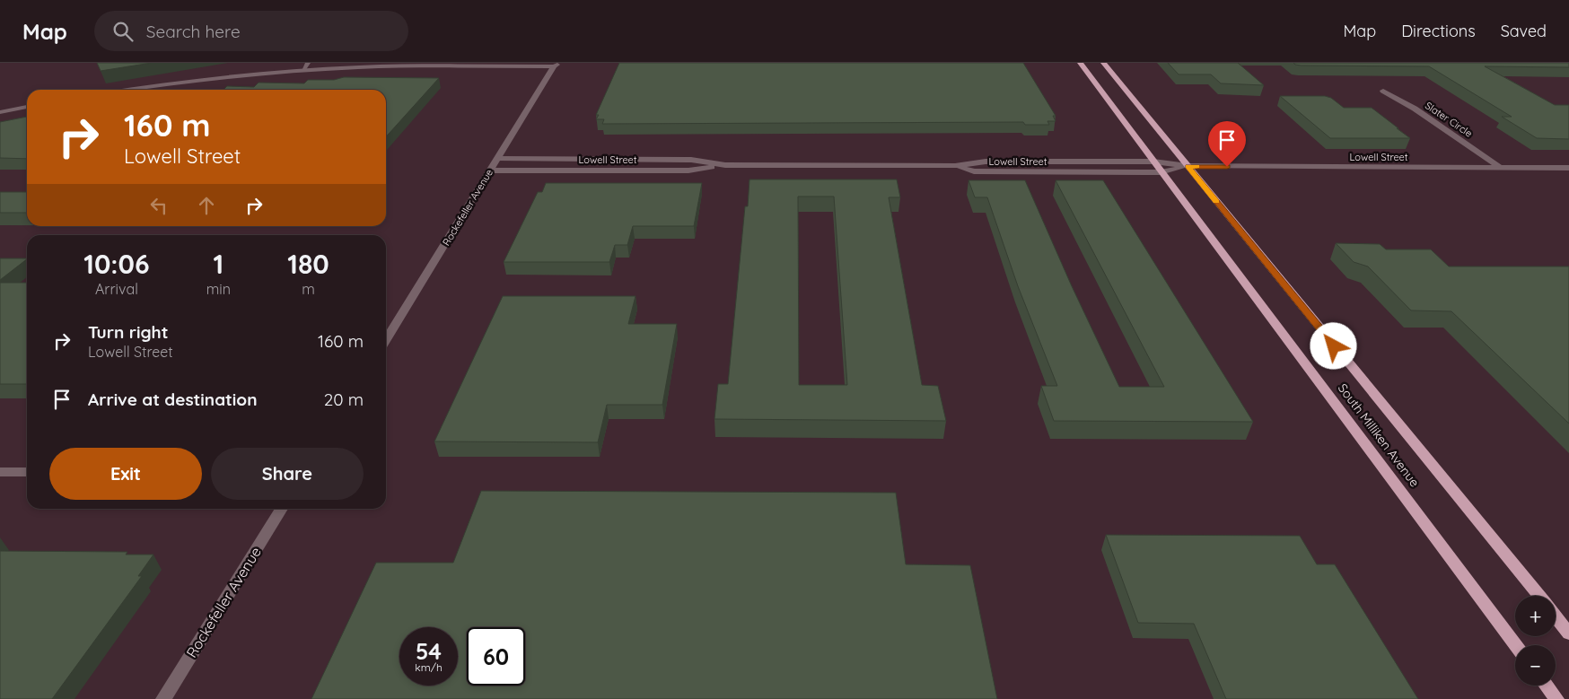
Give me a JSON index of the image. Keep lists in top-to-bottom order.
{
  "streets": {
    "main road": ["South Milliken Avenue"],
    "street": ["Slater Circle", "Lowell Street", "Rockefeller Avenue"]
  },
  "crossings": [
    ["Slater Circle", "Lowell Street"],
    ["Lowell Street", "Rockefeller Avenue"],
    ["Lowell Street", "South Milliken Avenue"]
  ],
  "page": {
    "header": "Map",
    "search": "Search here",
    "nav": ["Map", "Directions", "Saved"],
    "turn": ["160 m", "Lowell Street"],
    "eta": [
      "10:06",
      "Arrival",
      "1",
      "min",
      "180",
      "m"
    ],
    "list": [
      {
        "name": "Turn right",
        "note": "Lowell Street",
        "value": "160 m"
      },
      {
        "name": "Arrive at destination",
        "value": "20 m"
      }
    ],
    "buttons": ["Exit", "Share"],
    "map_buttons": ["+", "−"],
    "speed": "54 km/h",
    "limit": "60"
  }
}
